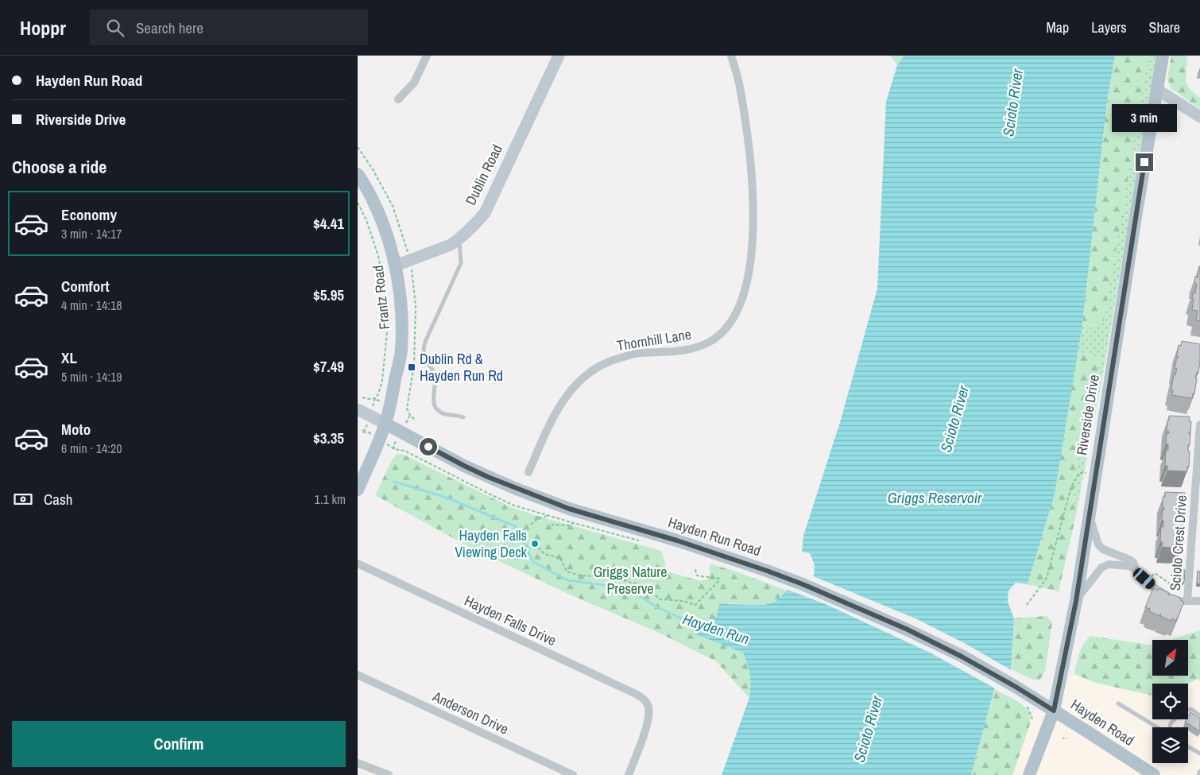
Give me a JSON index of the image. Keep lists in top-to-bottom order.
{
  "streets": {
    "main road": [
      "Dublin Road",
      "Frantz Road",
      "Riverside Drive",
      "Hayden Run Road",
      "Hayden Road"
    ],
    "street": [
      "Thornhill Lane",
      "Scioto Crest Drive",
      "Hayden Falls Drive",
      "Anderson Drive"
    ]
  },
  "crossings": [
    ["Dublin Road", "Frantz Road"],
    ["Frantz Road", "Hayden Run Road"],
    ["Riverside Drive", "Hayden Run Road"],
    ["Riverside Drive", "Scioto Crest Drive"],
    ["Riverside Drive", "Hayden Road"],
    ["Hayden Run Road", "Hayden Road"]
  ],
  "water": ["Scioto River", "Griggs Reservoir", "Hayden Run"],
  "parks": ["Griggs Nature Preserve"],
  "places": {
    "transit": ["Dublin Rd & Hayden Run Rd"],
    "other": ["Hayden Falls Viewing Deck"]
  },
  "north": "top right",
  "page": {
    "header": "Hoppr",
    "search": "Search here",
    "nav": ["Map", "Layers", "Share"],
    "banner": ["Hayden Run Road", "Riverside Drive"],
    "bubble": "3 min",
    "heading": "Choose a ride",
    "list": [
      {
        "name": "Economy",
        "note": "3 min · 14:17",
        "value": "$4.41"
      },
      {
        "name": "Comfort",
        "note": "4 min · 14:18",
        "value": "$5.95"
      },
      {
        "name": "XL",
        "note": "5 min · 14:19",
        "value": "$7.49"
      },
      {
        "name": "Moto",
        "note": "6 min · 14:20",
        "value": "$3.35"
      }
    ],
    "pay": ["Cash", "1.1 km"],
    "buttons": "Confirm"
  }
}
